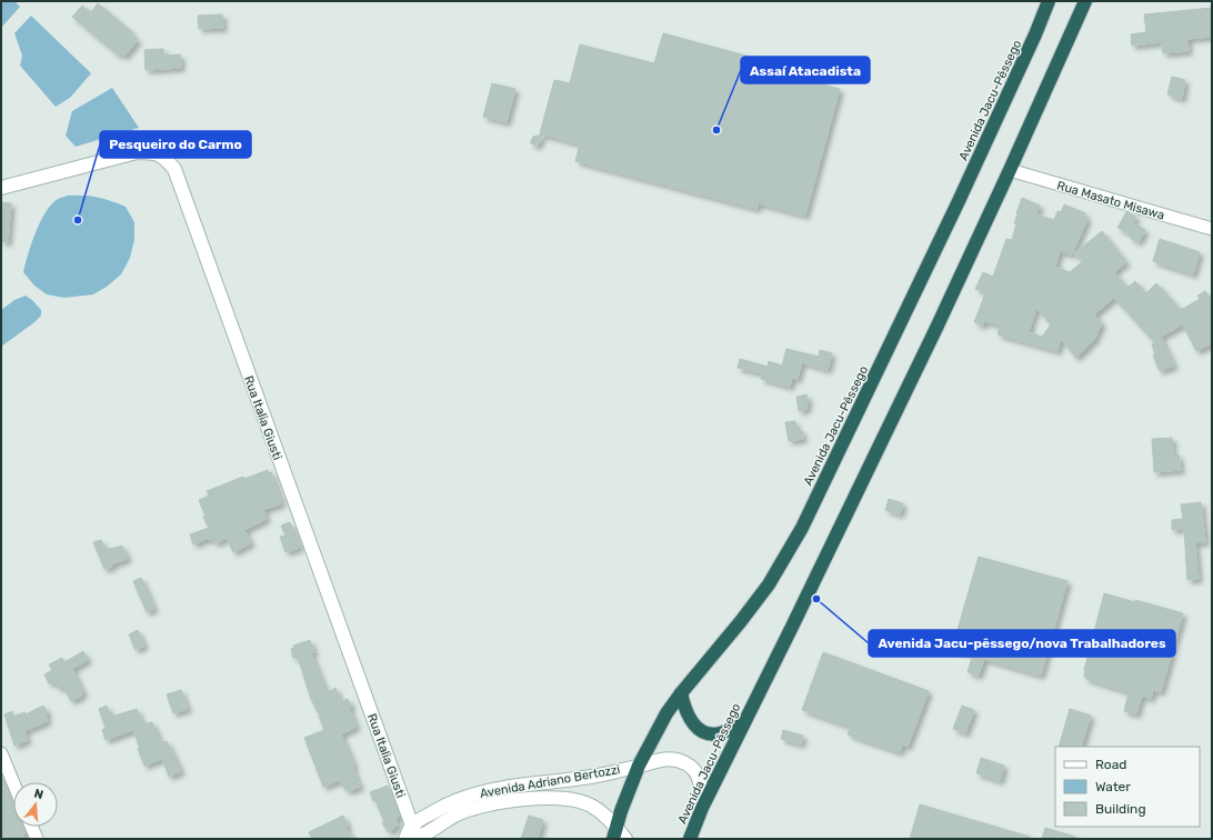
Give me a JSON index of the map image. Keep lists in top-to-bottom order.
{
  "streets": {
    "highway": ["Avenida Jacu-Pêssego"],
    "street": ["Rua Masato Misawa", "Rua Italia Giusti", "Avenida Adriano Bertozzi"]
  },
  "crossings": [
    ["Avenida Jacu-Pêssego", "Rua Masato Misawa"],
    ["Avenida Jacu-Pêssego", "Avenida Adriano Bertozzi"],
    ["Rua Italia Giusti", "Avenida Adriano Bertozzi"]
  ],
  "places": ["Assaí Atacadista", "Pesqueiro do Carmo", "Avenida Jacu-pêssego/nova Trabalhadores"],
  "legend": ["Road", "Water", "Building"],
  "north": "top"
}
